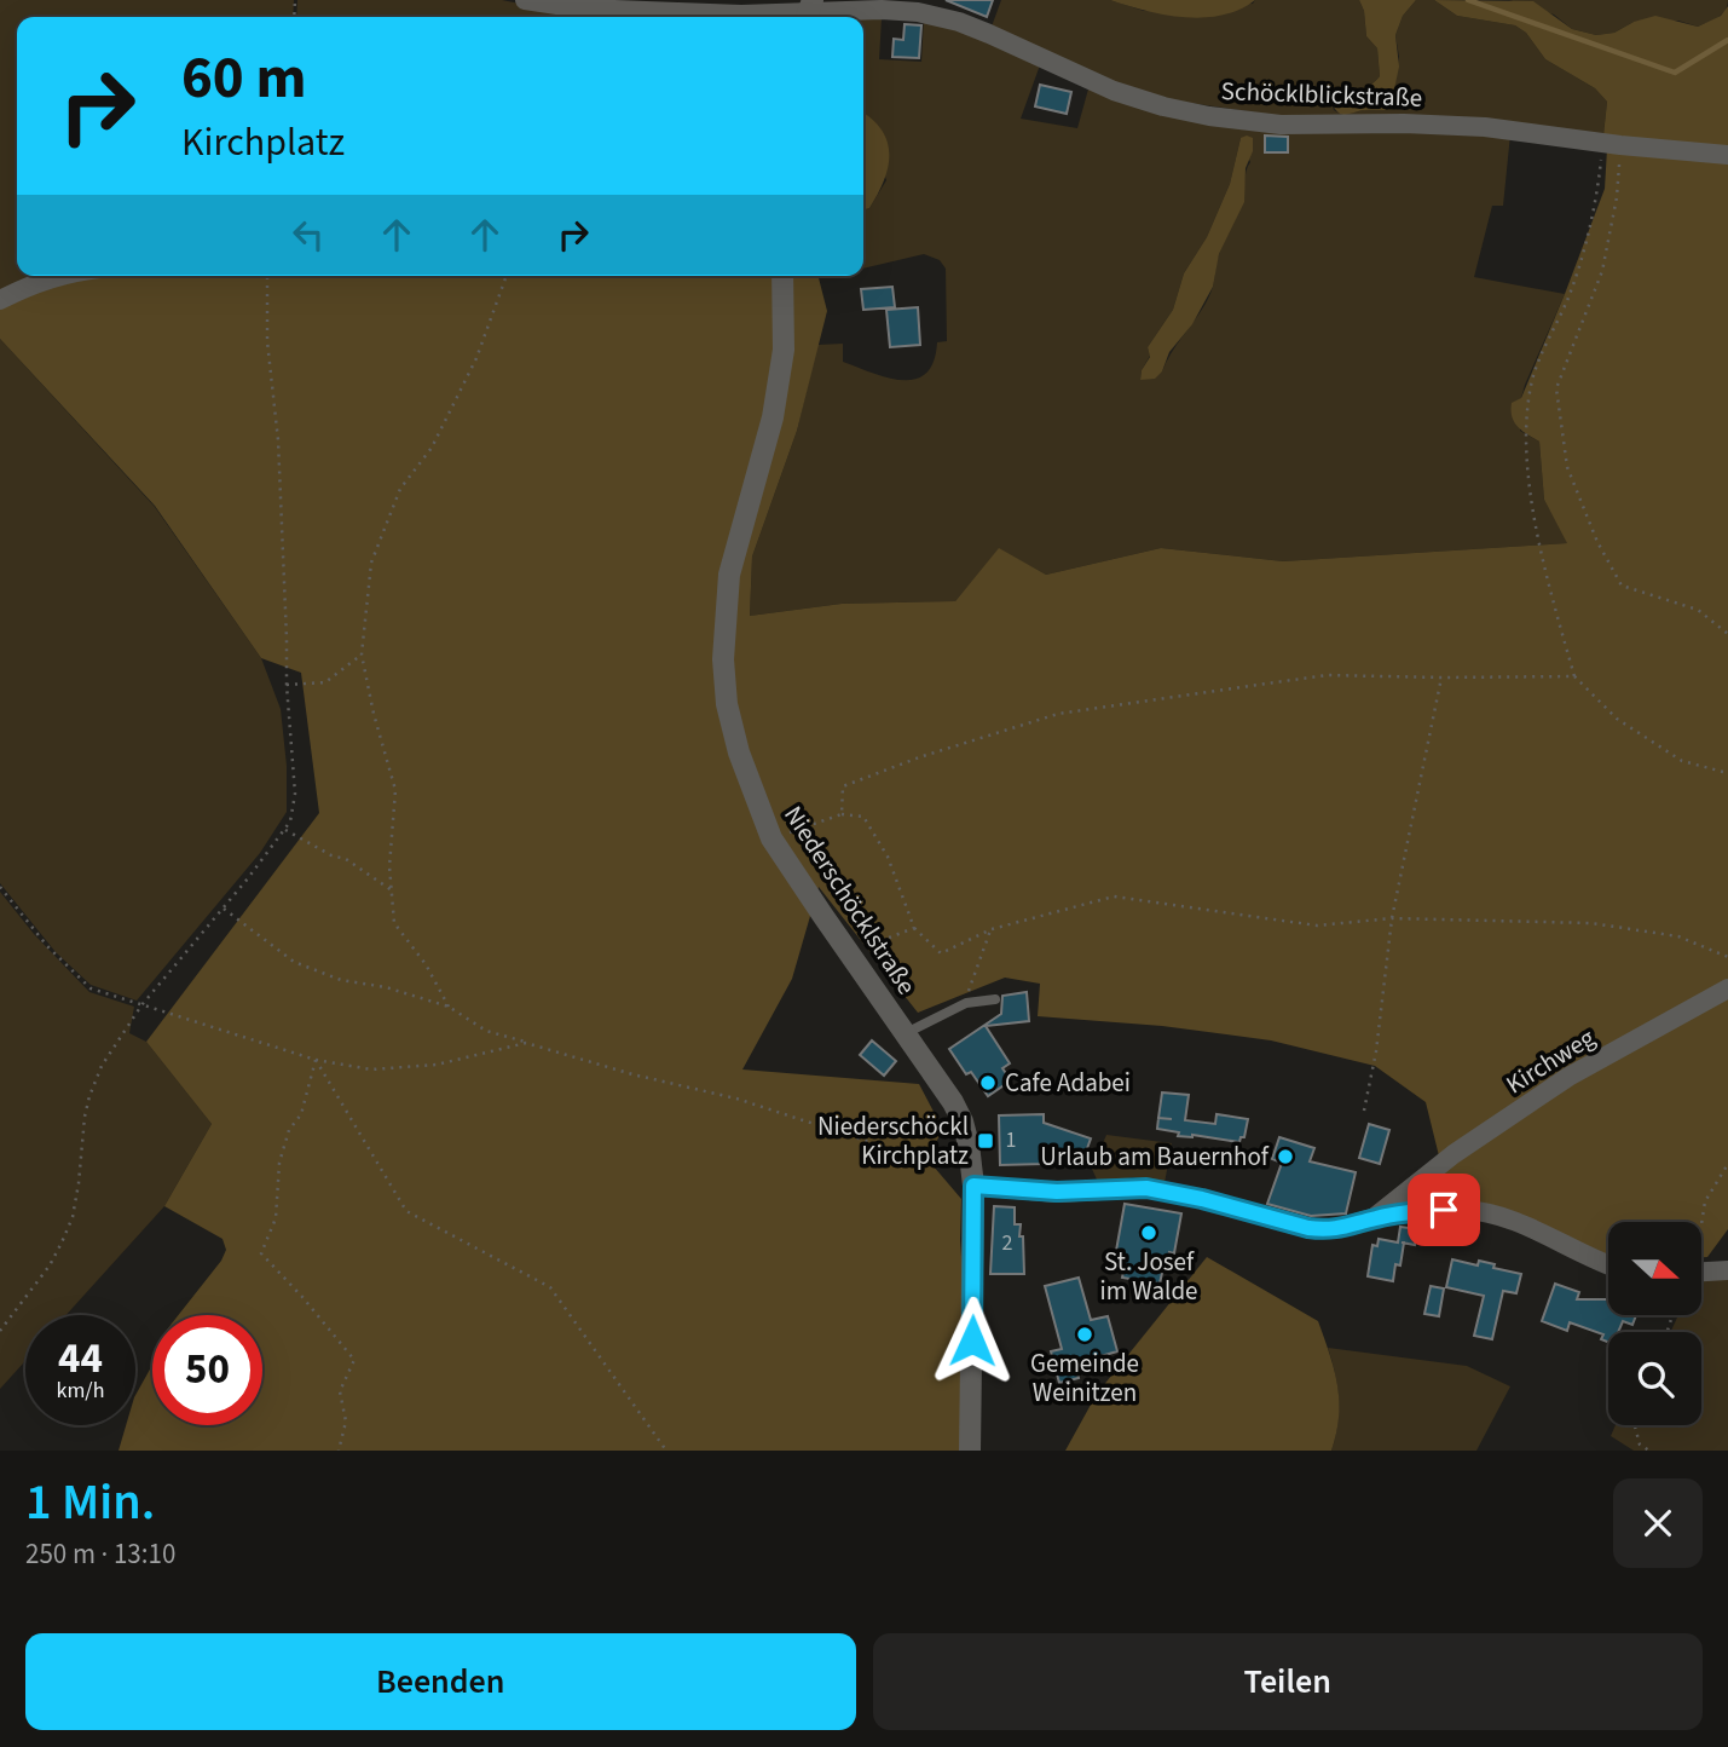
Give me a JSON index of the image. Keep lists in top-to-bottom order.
{
  "streets": {
    "main road": ["Niederschöcklstraße"],
    "street": ["Schöcklblickstraße", "Kirchweg"]
  },
  "places": {
    "other": [
      "Cafe Adabei",
      "Urlaub am Bauernhof",
      "St. Josef im Walde",
      "Gemeinde Weinitzen"
    ],
    "transit": ["Niederschöckl Kirchplatz"]
  },
  "house_numbers": ["1", "2"],
  "north": "right",
  "page": {
    "turn": ["60 m", "Kirchplatz"],
    "speed": "44 km/h",
    "limit": "50",
    "heading": ["1 Min.", "250 m · 13:10"],
    "buttons": ["Beenden", "Teilen"]
  }
}
